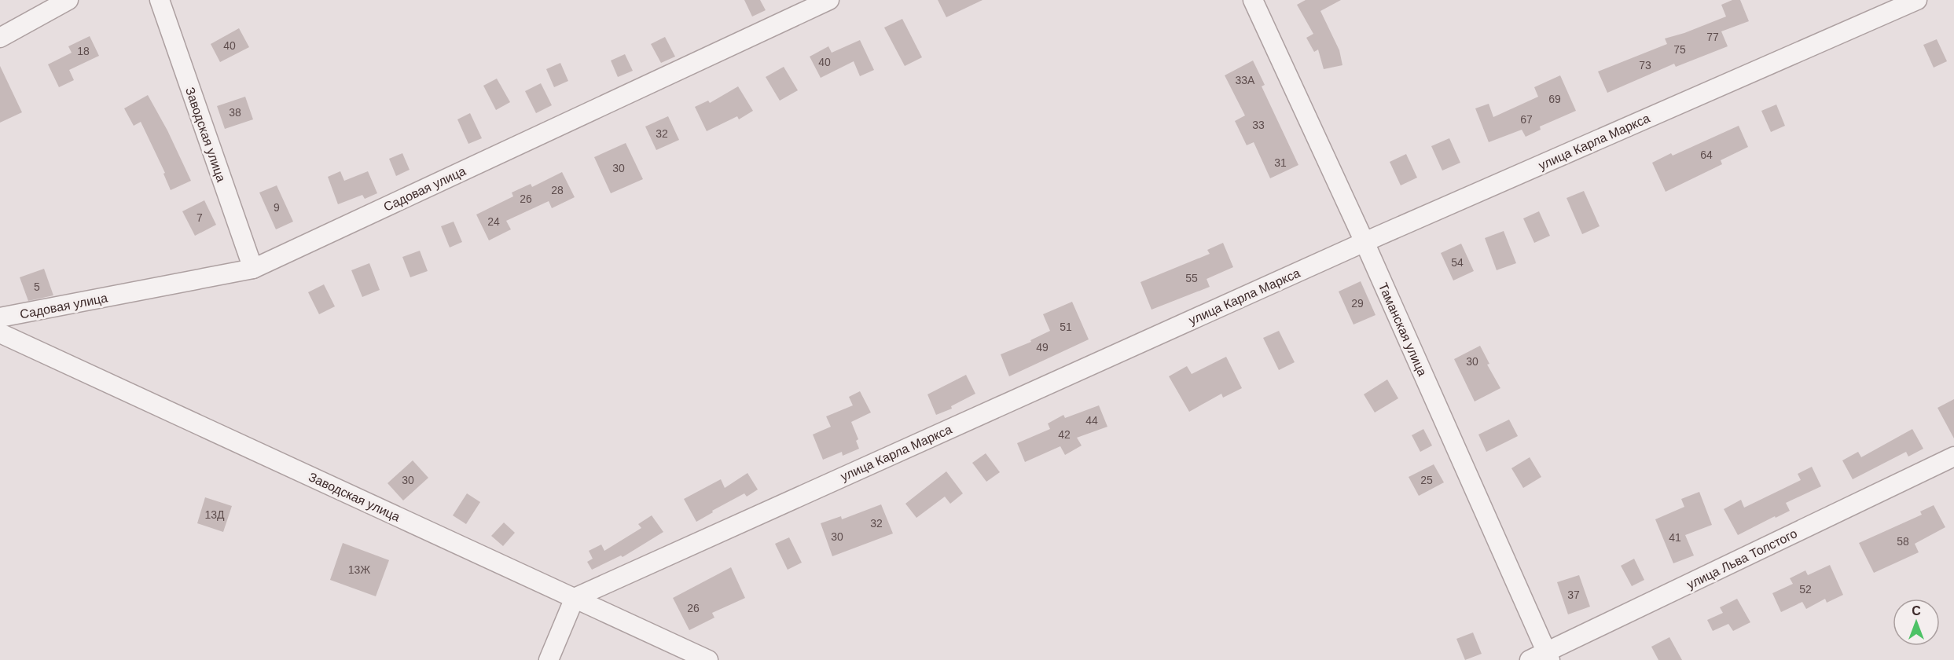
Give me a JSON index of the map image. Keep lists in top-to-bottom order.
{
  "streets": {
    "street": [
      "Заводская улица",
      "улица Карла Маркса",
      "Садовая улица",
      "Таманская улица",
      "улица Льва Толстого"
    ]
  },
  "crossings": [
    ["Заводская улица", "улица Карла Маркса"],
    ["Заводская улица", "Садовая улица"],
    ["улица Карла Маркса", "Таманская улица"],
    ["Таманская улица", "улица Льва Толстого"]
  ],
  "house_numbers": [
    "77",
    "40",
    "75",
    "18",
    "40",
    "73",
    "33А",
    "69",
    "38",
    "67",
    "33",
    "32",
    "64",
    "31",
    "30",
    "28",
    "26",
    "9",
    "7",
    "24",
    "54",
    "55",
    "5",
    "29",
    "51",
    "49",
    "30",
    "44",
    "42",
    "30",
    "25",
    "13Д",
    "32",
    "30",
    "41",
    "58",
    "13Ж",
    "52",
    "37",
    "26"
  ],
  "north": "top"
}
